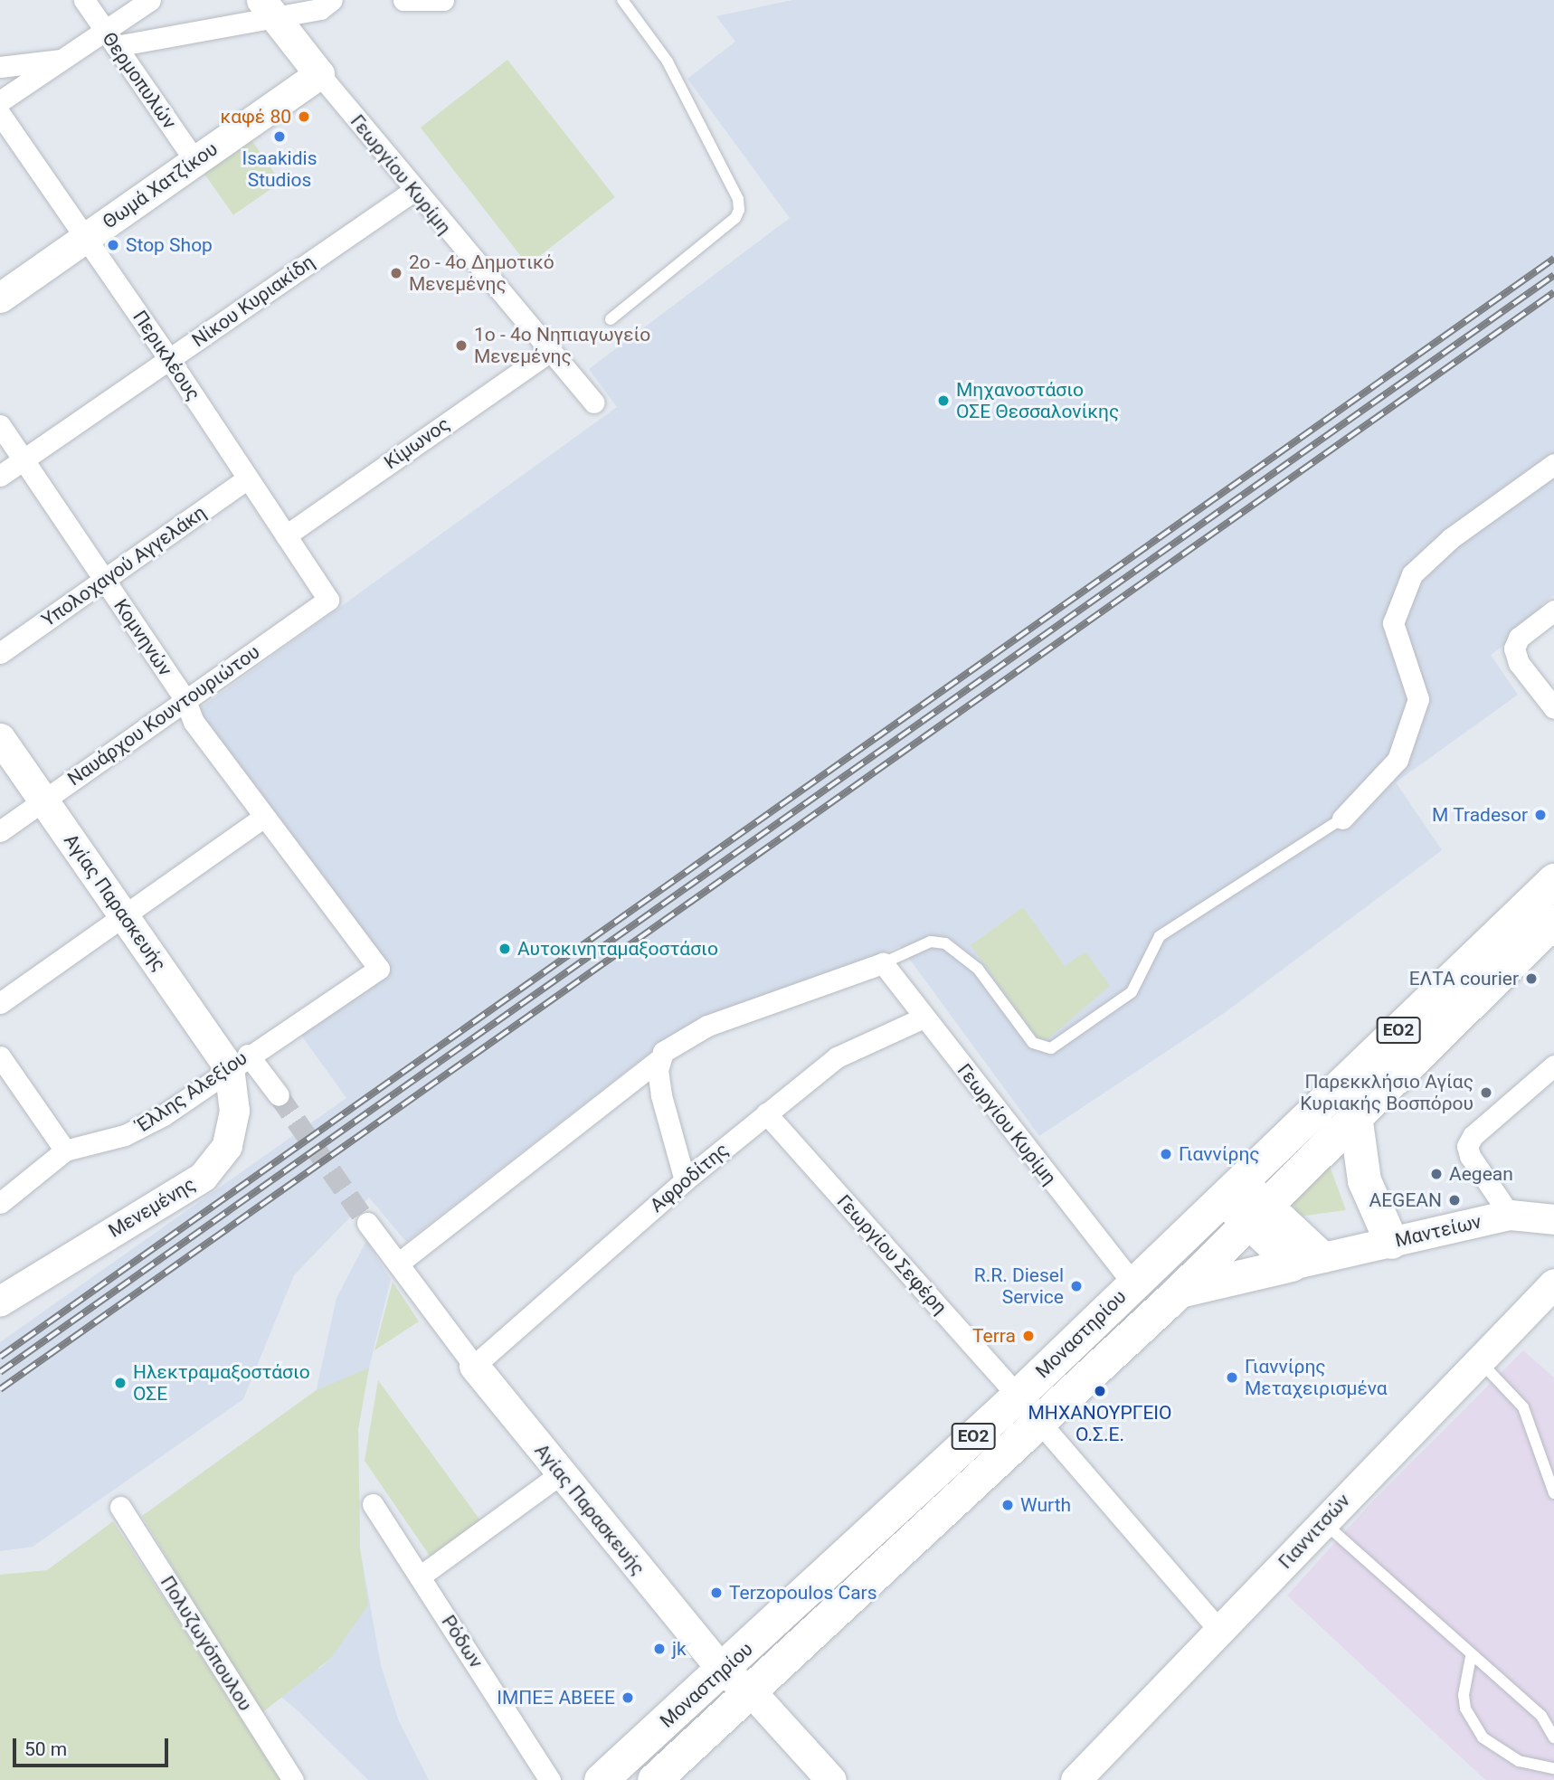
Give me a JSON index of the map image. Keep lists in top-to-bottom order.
{
  "streets": {
    "main road": ["ΕΟ2", "Μοναστηρίου"],
    "street": [
      "Θερμοπυλών",
      "Γεωργίου Κυρίμη",
      "Θωμά Χατζίκου",
      "Νίκου Κυριακίδη",
      "Περικλέους",
      "Κίμωνος",
      "Υπολοχαγού Αγγελάκη",
      "Κομνηνών",
      "Ναυάρχου Κουντουριώτου",
      "Αγίας Παρασκευής",
      "Έλλης Αλεξίου",
      "Αφροδίτης",
      "Μενεμένης",
      "Μαντείων",
      "Γεωργίου Σεφέρη",
      "Γιαννιτσών",
      "Ρόδων",
      "Πολυζωγόπουλου"
    ]
  },
  "crossings": [
    ["Θερμοπυλών", "Θωμά Χατζίκου"],
    ["Γεωργίου Κυρίμη", "Θωμά Χατζίκου"],
    ["Γεωργίου Κυρίμη", "Νίκου Κυριακίδη"],
    ["Γεωργίου Κυρίμη", "Κίμωνος"],
    ["Γεωργίου Κυρίμη", "Αφροδίτης"],
    ["Γεωργίου Κυρίμη", "Μοναστηρίου"],
    ["Θωμά Χατζίκου", "Περικλέους"],
    ["Νίκου Κυριακίδη", "Περικλέους"],
    ["Νίκου Κυριακίδη", "Κομνηνών"],
    ["Περικλέους", "Κίμωνος"],
    ["Περικλέους", "Υπολοχαγού Αγγελάκη"],
    ["Περικλέους", "Ναυάρχου Κουντουριώτου"],
    ["Υπολοχαγού Αγγελάκη", "Κομνηνών"],
    ["Κομνηνών", "Ναυάρχου Κουντουριώτου"],
    ["Κομνηνών", "Έλλης Αλεξίου"],
    ["Ναυάρχου Κουντουριώτου", "Αγίας Παρασκευής"],
    ["Αγίας Παρασκευής", "Έλλης Αλεξίου"],
    ["Αγίας Παρασκευής", "Αφροδίτης"],
    ["Αγίας Παρασκευής", "Μενεμένης"],
    ["Αγίας Παρασκευής", "Μοναστηρίου"],
    ["Έλλης Αλεξίου", "Μενεμένης"],
    ["Αφροδίτης", "Γεωργίου Σεφέρη"],
    ["Γεωργίου Σεφέρη", "Μοναστηρίου"]
  ],
  "places": [
    "καφέ 80",
    "Isaakidis Studios",
    "Stop Shop",
    "2o - 4o Δημοτικό Μενεμένης",
    "1o - 4o Νηπιαγωγείο Μενεμένης",
    "Μηχανοστάσιο ΟΣΕ Θεσσαλονίκης",
    "M Tradesor",
    "Αυτοκινηταμαξοστάσιο",
    "ΕΛΤΑ courier",
    "Παρεκκλήσιο Αγίας Κυριακής Βοσπόρου",
    "Γιαννίρης",
    "Aegean",
    "AEGEAN",
    "R.R. Diesel Service",
    "Terra",
    "Γιαννίρης Μεταχειρισμένα",
    "Ηλεκτραμαξοστάσιο ΟΣΕ",
    "ΜΗΧΑΝΟΥΡΓΕΙΟ Ο.Σ.Ε.",
    "Wurth",
    "Terzopoulos Cars",
    "jk",
    "ΙΜΠΕΞ ΑΒΕΕΕ"
  ],
  "scale_bar": "50 m"
}
